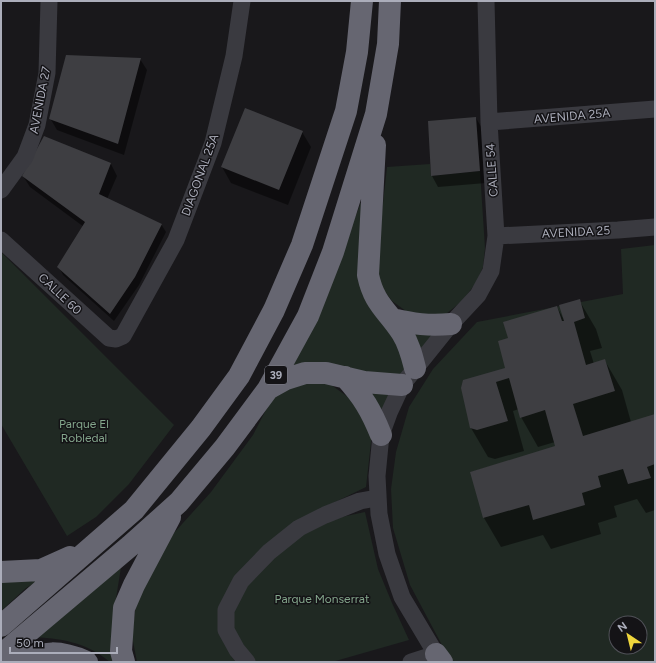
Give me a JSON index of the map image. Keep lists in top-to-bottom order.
{
  "streets": {
    "highway": ["39"],
    "street": [
      "AVENIDA 27",
      "AVENIDA 25A",
      "CALLE 54",
      "DIAGONAL 25A",
      "AVENIDA 25",
      "CALLE 60"
    ]
  },
  "crossings": [
    ["AVENIDA 25A", "CALLE 54"],
    ["CALLE 54", "AVENIDA 25"],
    ["DIAGONAL 25A", "CALLE 60"]
  ],
  "parks": ["Parque El Robledal", "Parque Monserrat"],
  "scale_bar": "50 m",
  "north": "top left"
}
